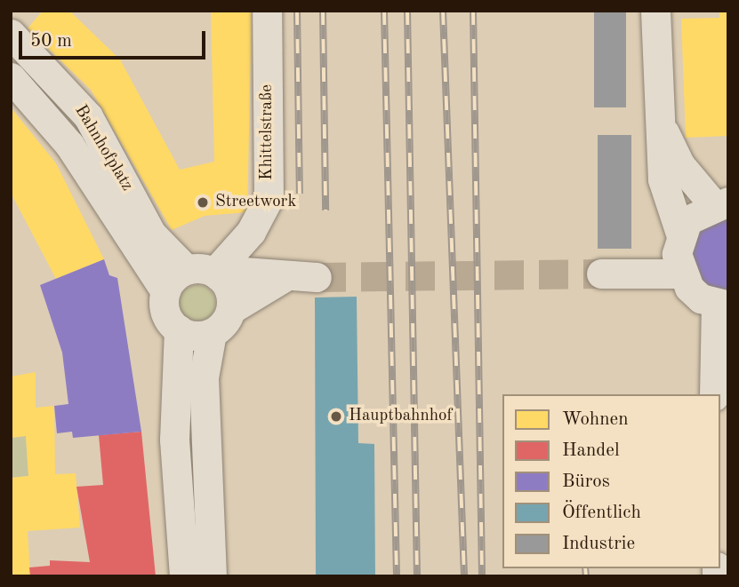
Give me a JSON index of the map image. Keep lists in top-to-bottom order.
{
  "streets": {
    "street": ["Khittelstraße", "Bahnhofplatz"]
  },
  "crossings": [
    ["Khittelstraße", "Bahnhofplatz"]
  ],
  "places": ["Streetwork", "Hauptbahnhof"],
  "legend": [
    "Wohnen",
    "Handel",
    "Büros",
    "Öffentlich",
    "Industrie"
  ],
  "scale_bar": "50 m"
}
